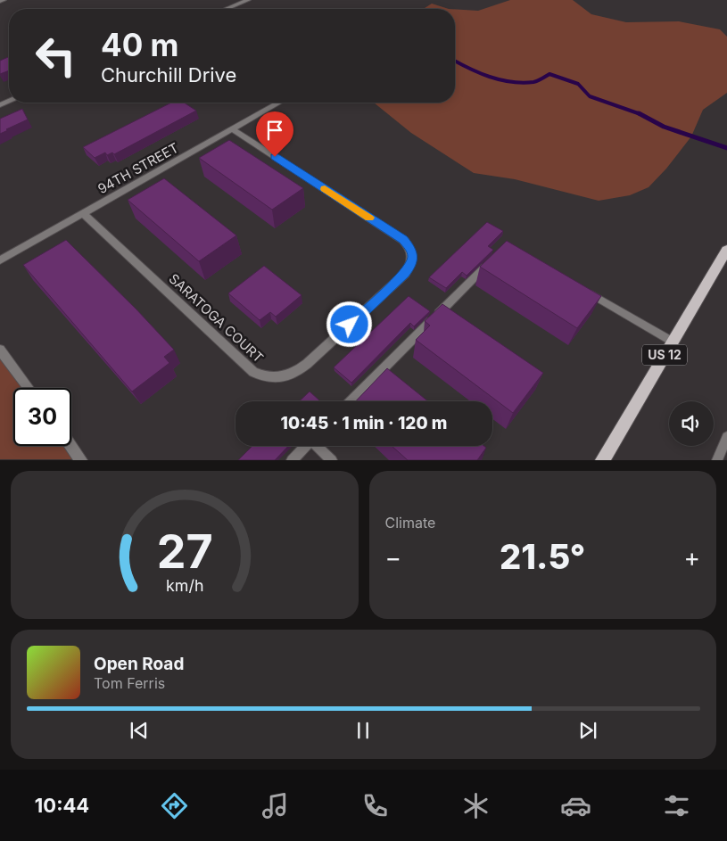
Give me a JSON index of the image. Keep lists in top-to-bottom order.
{
  "streets": {
    "main road": ["US 12"],
    "street": ["94TH STREET", "SARATOGA COURT"]
  },
  "crossings": [
    ["94TH STREET", "SARATOGA COURT"]
  ],
  "page": {
    "turn": ["40 m", "Churchill Drive"],
    "limit": "30",
    "trip": "10:45 · 1 min · 120 m",
    "tile": "Climate",
    "heat": ["−", "21.5°", "+"],
    "song": ["Open Road", "Tom Ferris"],
    "tabs": "10:44",
    "gauge": ["27", "km/h"]
  }
}
